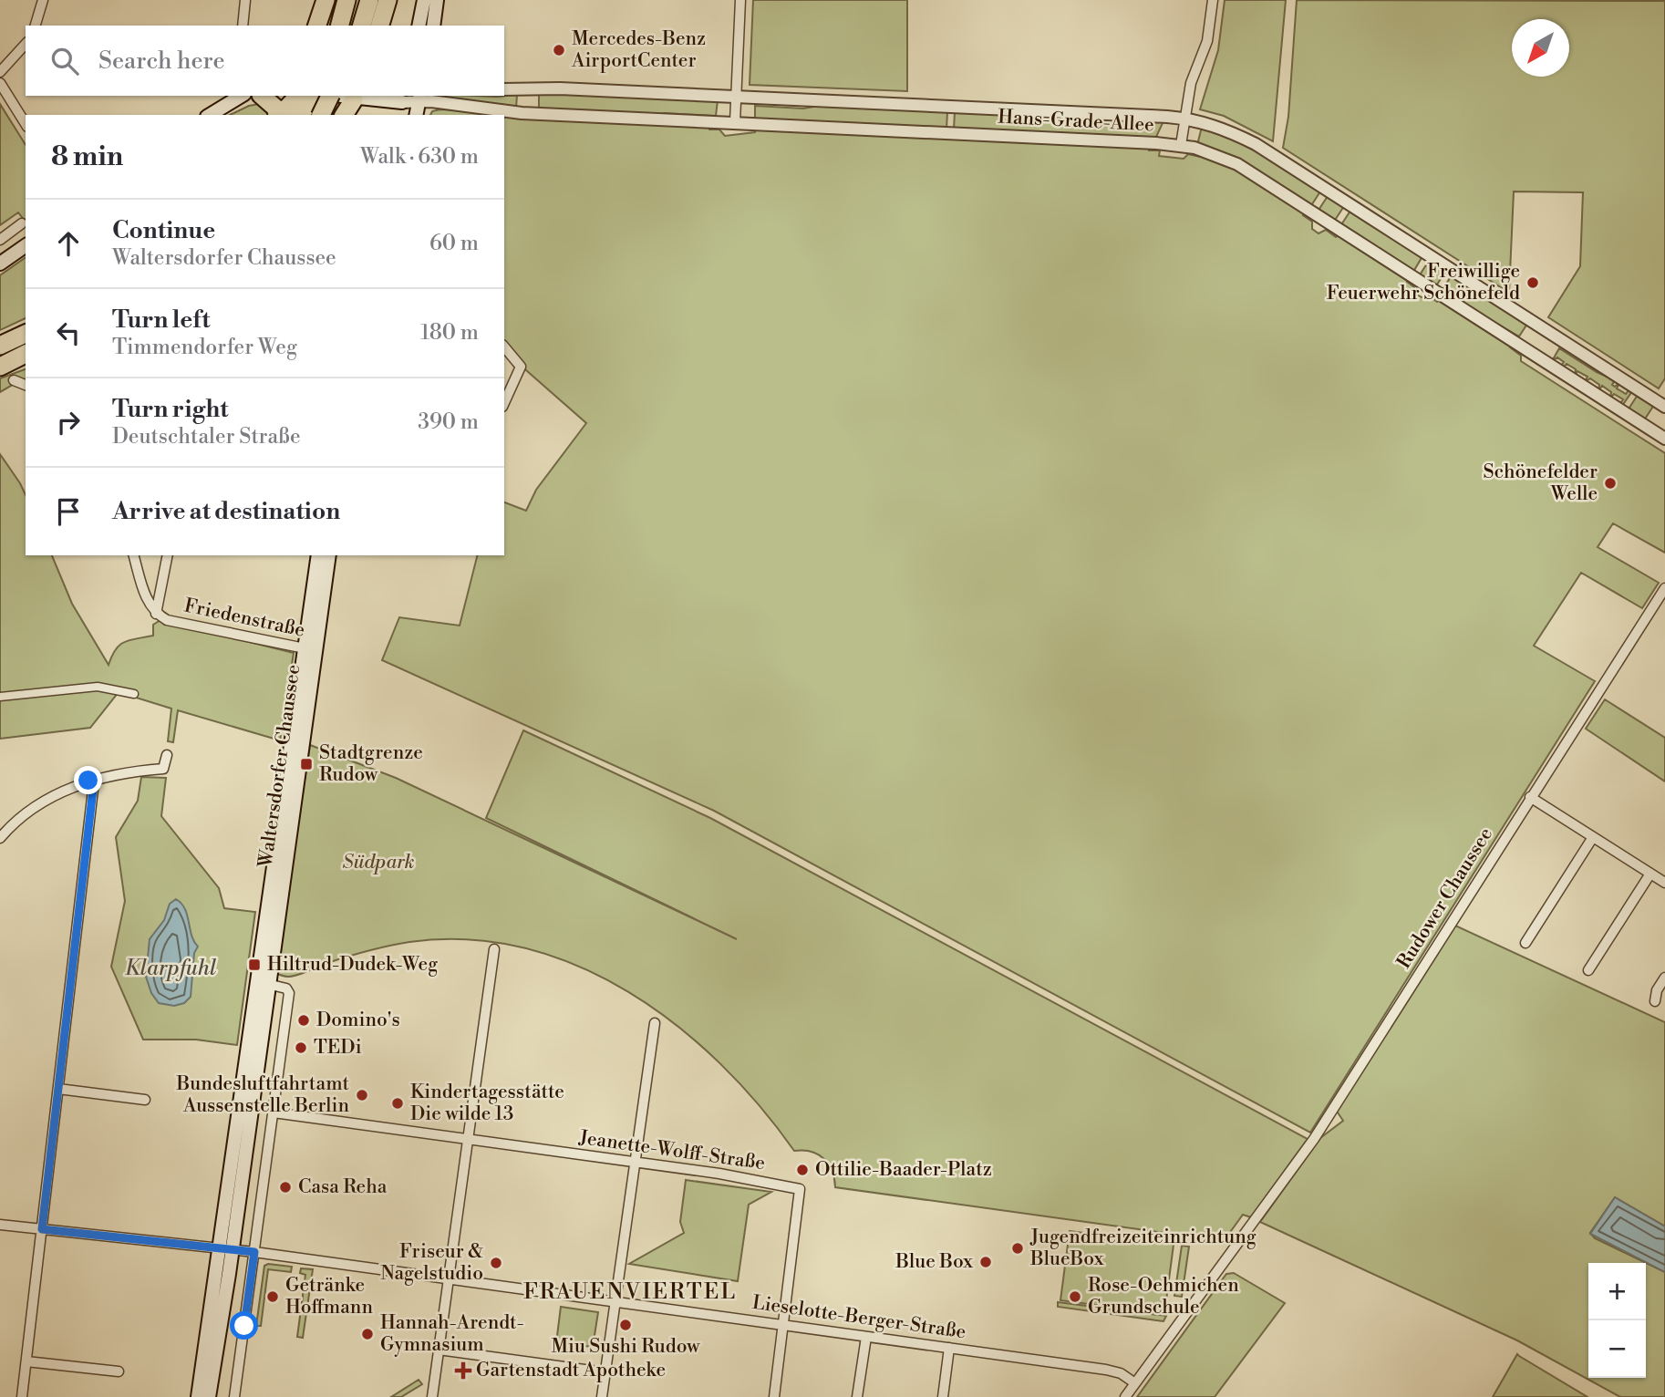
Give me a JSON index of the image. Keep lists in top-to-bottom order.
{
  "streets": {
    "main road": ["Waltersdorfer Chaussee"],
    "street": [
      "Hans-Grade-Allee",
      "Friedenstraße",
      "Rudower Chaussee",
      "Jeanette-Wolff-Straße",
      "Lieselotte-Berger-Straße"
    ]
  },
  "crossings": [
    ["Friedenstraße", "Waltersdorfer Chaussee"],
    ["Waltersdorfer Chaussee", "Lieselotte-Berger-Straße"],
    ["Rudower Chaussee", "Lieselotte-Berger-Straße"],
    ["Jeanette-Wolff-Straße", "Lieselotte-Berger-Straße"]
  ],
  "districts": ["FRAUENVIERTEL"],
  "water": ["Klarpfuhl"],
  "parks": ["Südpark"],
  "places": {
    "other": [
      "Mercedes-Benz AirportCenter",
      "Freiwillige Feuerwehr Schönefeld",
      "Schönefelder Welle",
      "Domino's",
      "TEDi",
      "Bundesluftfahrtamt Aussenstelle Berlin",
      "Kindertagesstätte Die wilde 13",
      "Ottilie-Baader-Platz",
      "Casa Reha",
      "Jugendfreizeiteinrichtung BlueBox",
      "Blue Box",
      "Friseur & Nagelstudio",
      "Getränke Hoffmann",
      "Rose-Oehmichen Grundschule",
      "Miu Sushi Rudow",
      "Hannah-Arendt- Gymnasium"
    ],
    "transit": ["Stadtgrenze Rudow", "Hiltrud-Dudek-Weg"],
    "health": ["Gartenstadt Apotheke"]
  },
  "north": "bottom left",
  "page": {
    "search": "Search here",
    "heading": ["8 min", "Walk · 630 m"],
    "list": [
      ["Continue", "Waltersdorfer Chaussee", "60 m"],
      ["Turn left", "Timmendorfer Weg", "180 m"],
      ["Turn right", "Deutschtaler Straße", "390 m"],
      "Arrive at destination"
    ],
    "map_buttons": ["+", "−"]
  }
}
